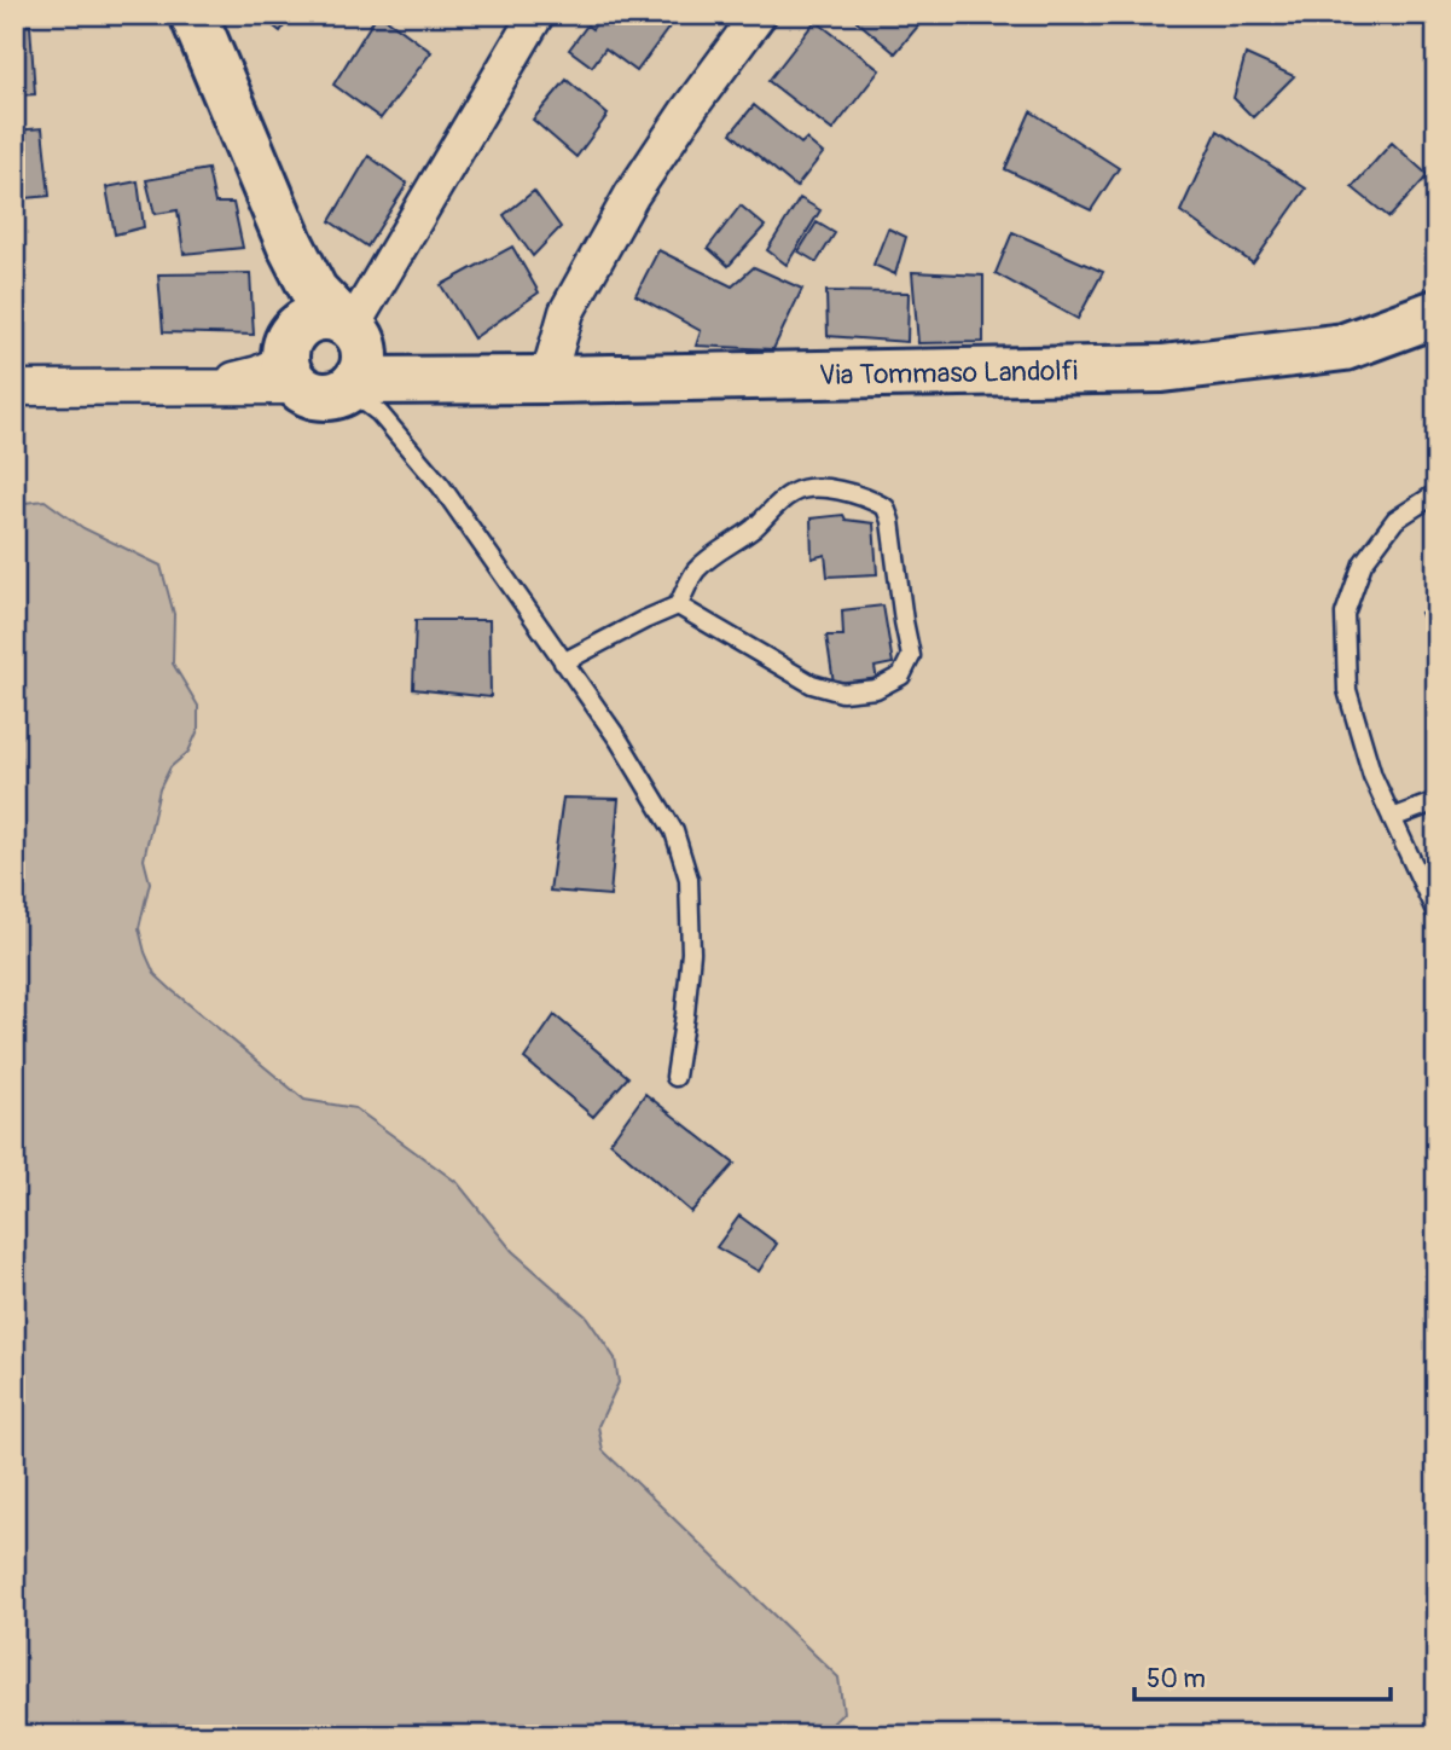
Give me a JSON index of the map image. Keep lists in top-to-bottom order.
{
  "streets": {
    "street": ["Via Tommaso Landolfi"]
  },
  "scale_bar": "50 m"
}
